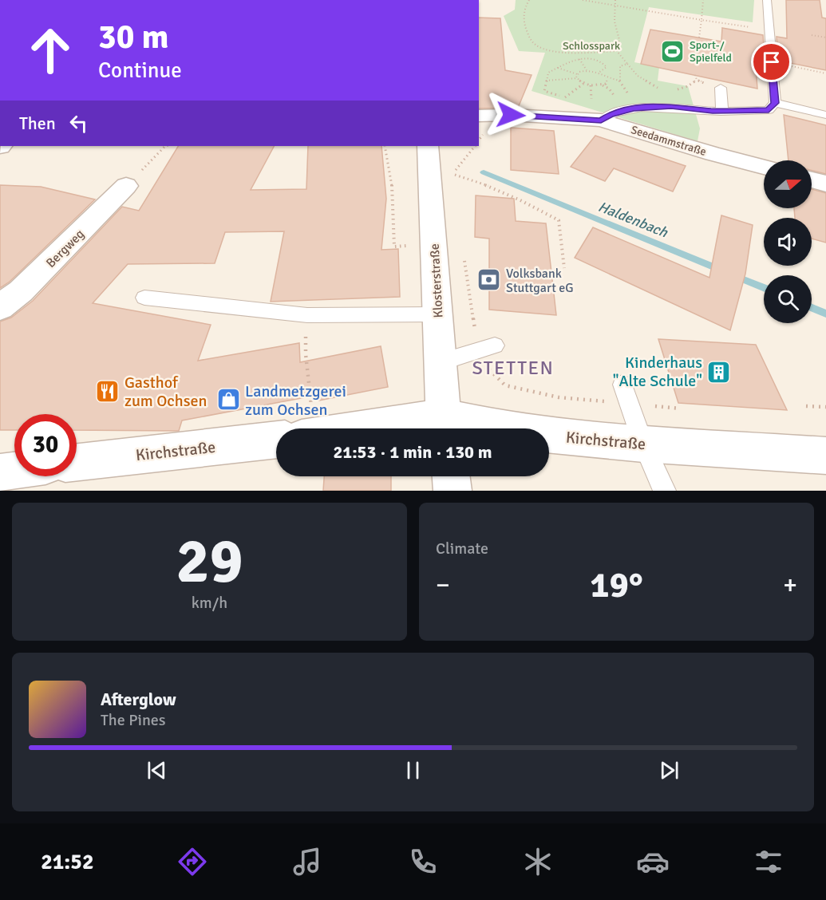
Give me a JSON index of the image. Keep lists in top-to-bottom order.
{
  "streets": {
    "street": [
      "Seedammstraße",
      "Bergweg",
      "Klosterstraße",
      "Kirchstraße"
    ]
  },
  "crossings": [
    ["Klosterstraße", "Kirchstraße"]
  ],
  "districts": ["STETTEN"],
  "water": ["Haldenbach"],
  "parks": ["Schlosspark"],
  "places": {
    "sports": ["Sport-/ Spielfeld"],
    "bank": ["Volksbank Stuttgart eG"],
    "building": ["Kinderhaus \"Alte Schule\""],
    "restaurant": ["Gasthof zum Ochsen"],
    "shop": ["Landmetzgerei zum Ochsen"]
  },
  "north": "right",
  "page": {
    "turn": ["30 m", "Continue"],
    "then": "Then",
    "limit": "30",
    "trip": "21:53 · 1 min · 130 m",
    "tile": [
      ["29", "km/h"],
      "Climate"
    ],
    "heat": ["−", "19°", "+"],
    "song": ["Afterglow", "The Pines"],
    "tabs": "21:52"
  }
}
